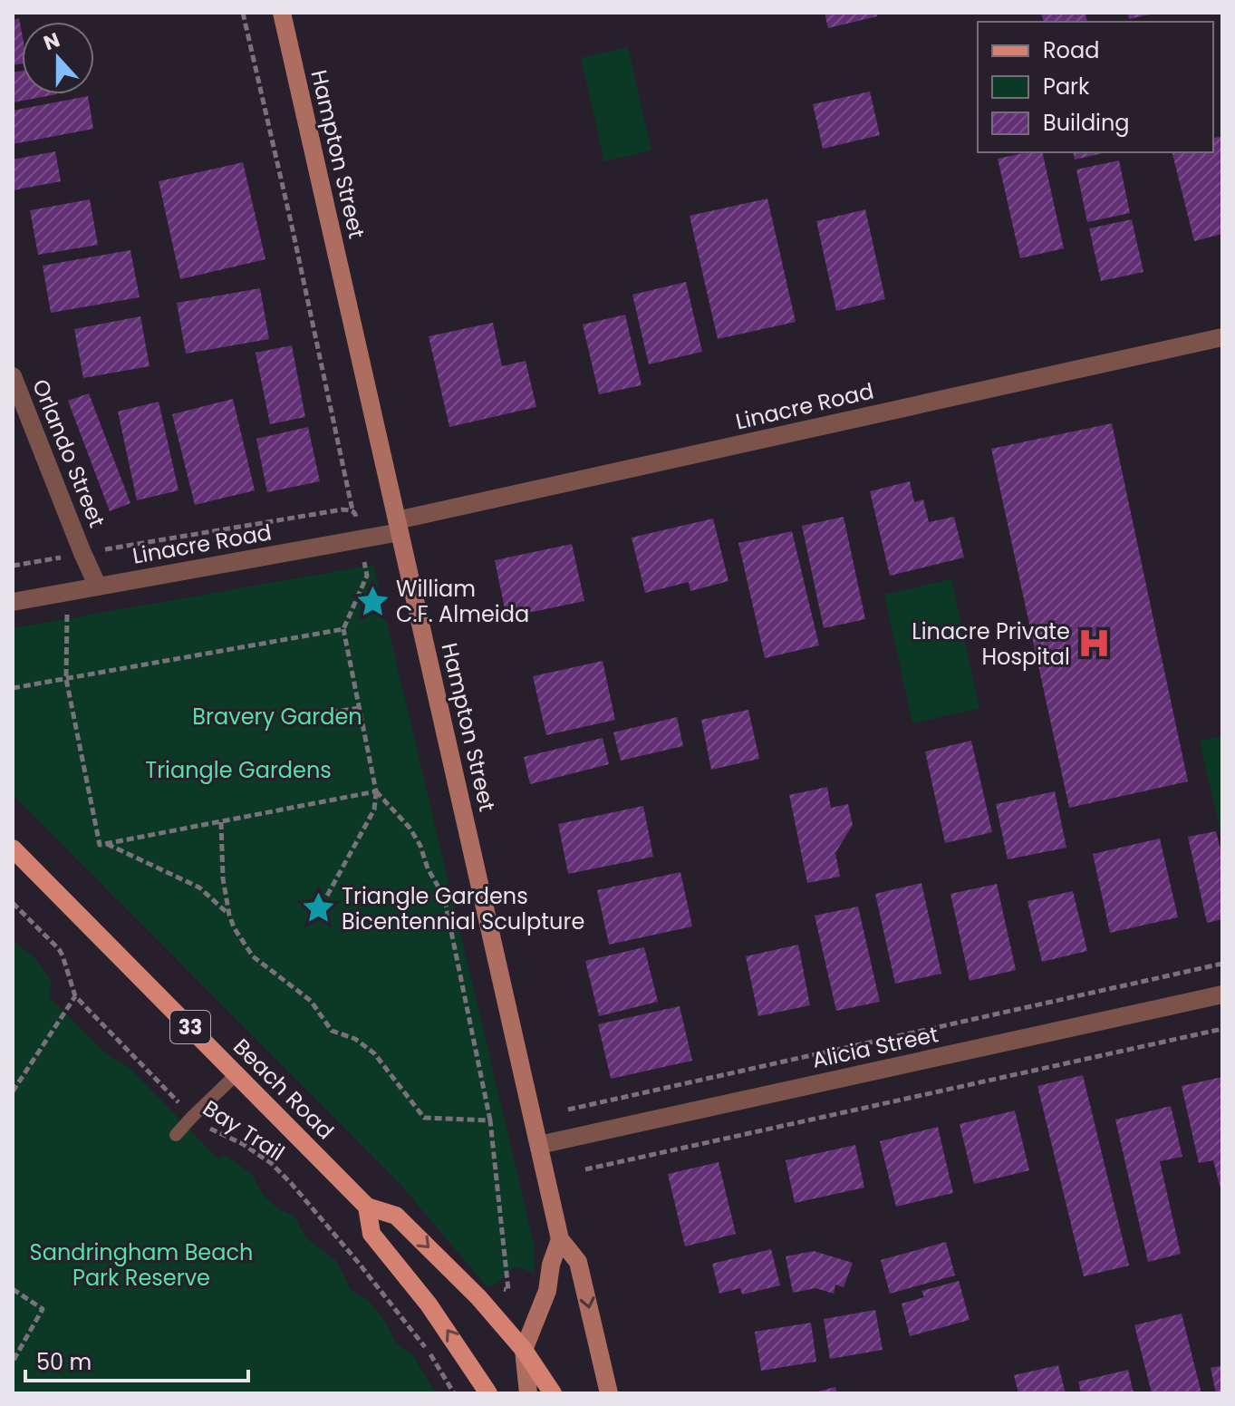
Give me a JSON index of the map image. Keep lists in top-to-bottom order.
{
  "streets": {
    "main road": ["Hampton Street", "33", "Beach Road"],
    "street": ["Linacre Road", "Orlando Street", "Alicia Street"],
    "path": ["Bay Trail"]
  },
  "crossings": [
    ["Hampton Street", "Linacre Road"],
    ["Hampton Street", "Alicia Street"],
    ["Hampton Street", "Beach Road"],
    ["Linacre Road", "Orlando Street"]
  ],
  "parks": ["Bravery Garden", "Triangle Gardens", "Sandringham Beach Park Reserve"],
  "places": {
    "place": ["William C.F. Almeida", "Triangle Gardens Bicentennial Sculpture"],
    "hospital": ["Linacre Private Hospital"]
  },
  "legend": ["Road", "Park", "Building"],
  "scale_bar": "50 m",
  "north": "top"
}
